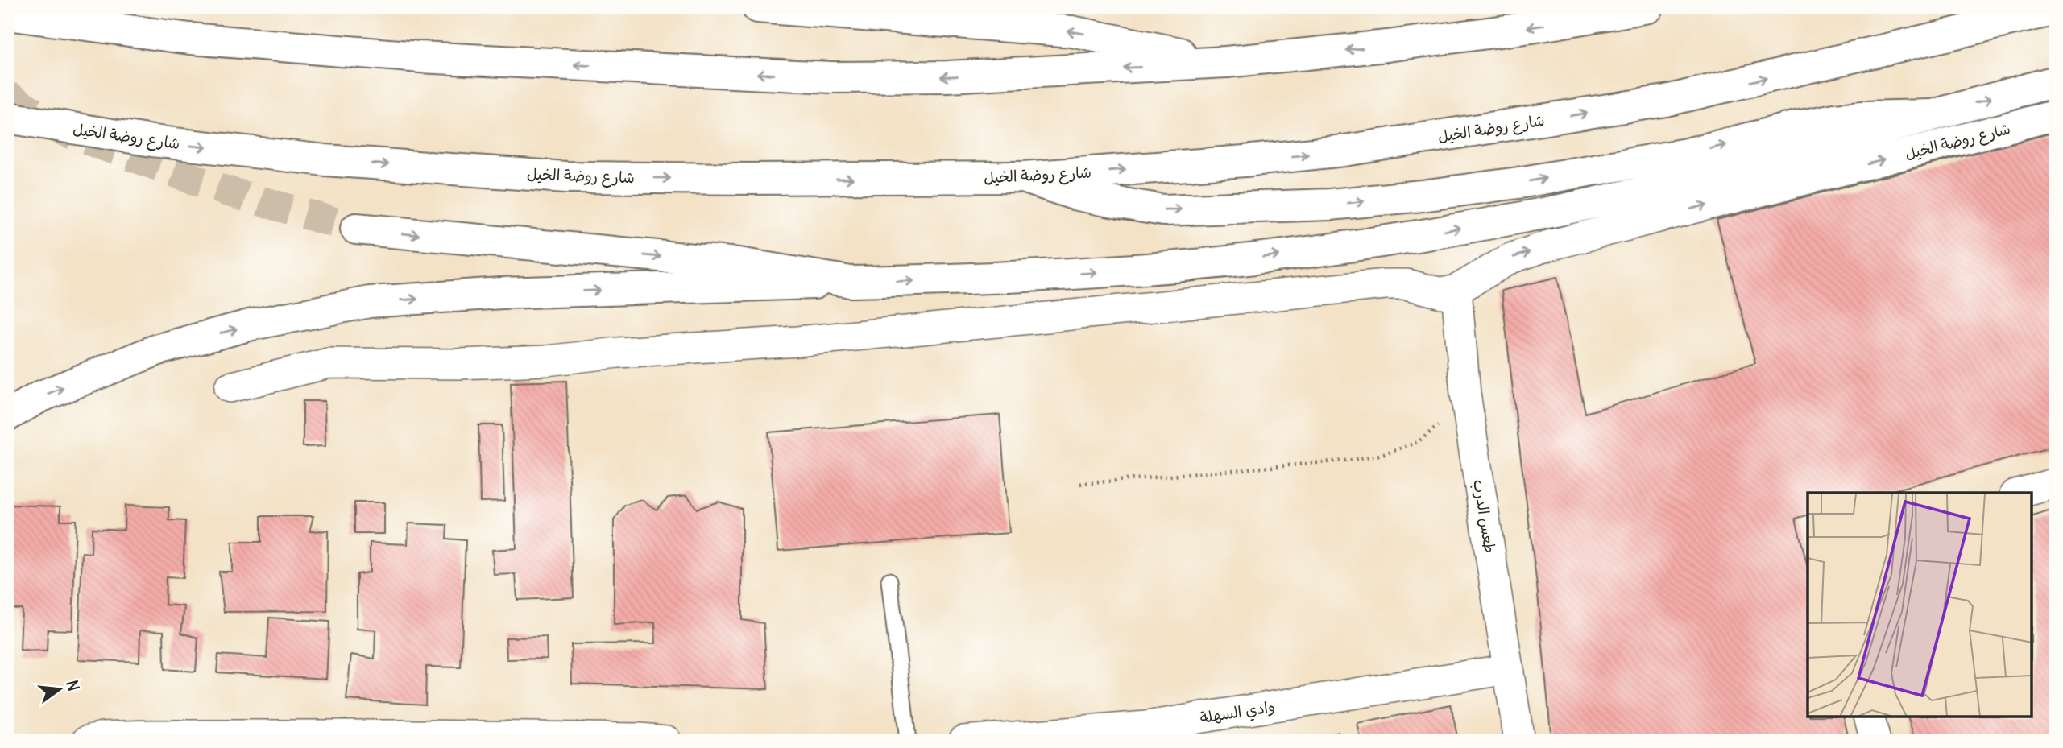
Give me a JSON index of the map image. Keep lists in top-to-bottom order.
{
  "streets": {
    "main road": ["شارع روضة الخيل"],
    "street": ["طعس الدرب", "وادي السهلة"]
  },
  "crossings": [
    ["شارع روضة الخيل", "طعس الدرب"],
    ["طعس الدرب", "وادي السهلة"]
  ],
  "north": "right"
}
